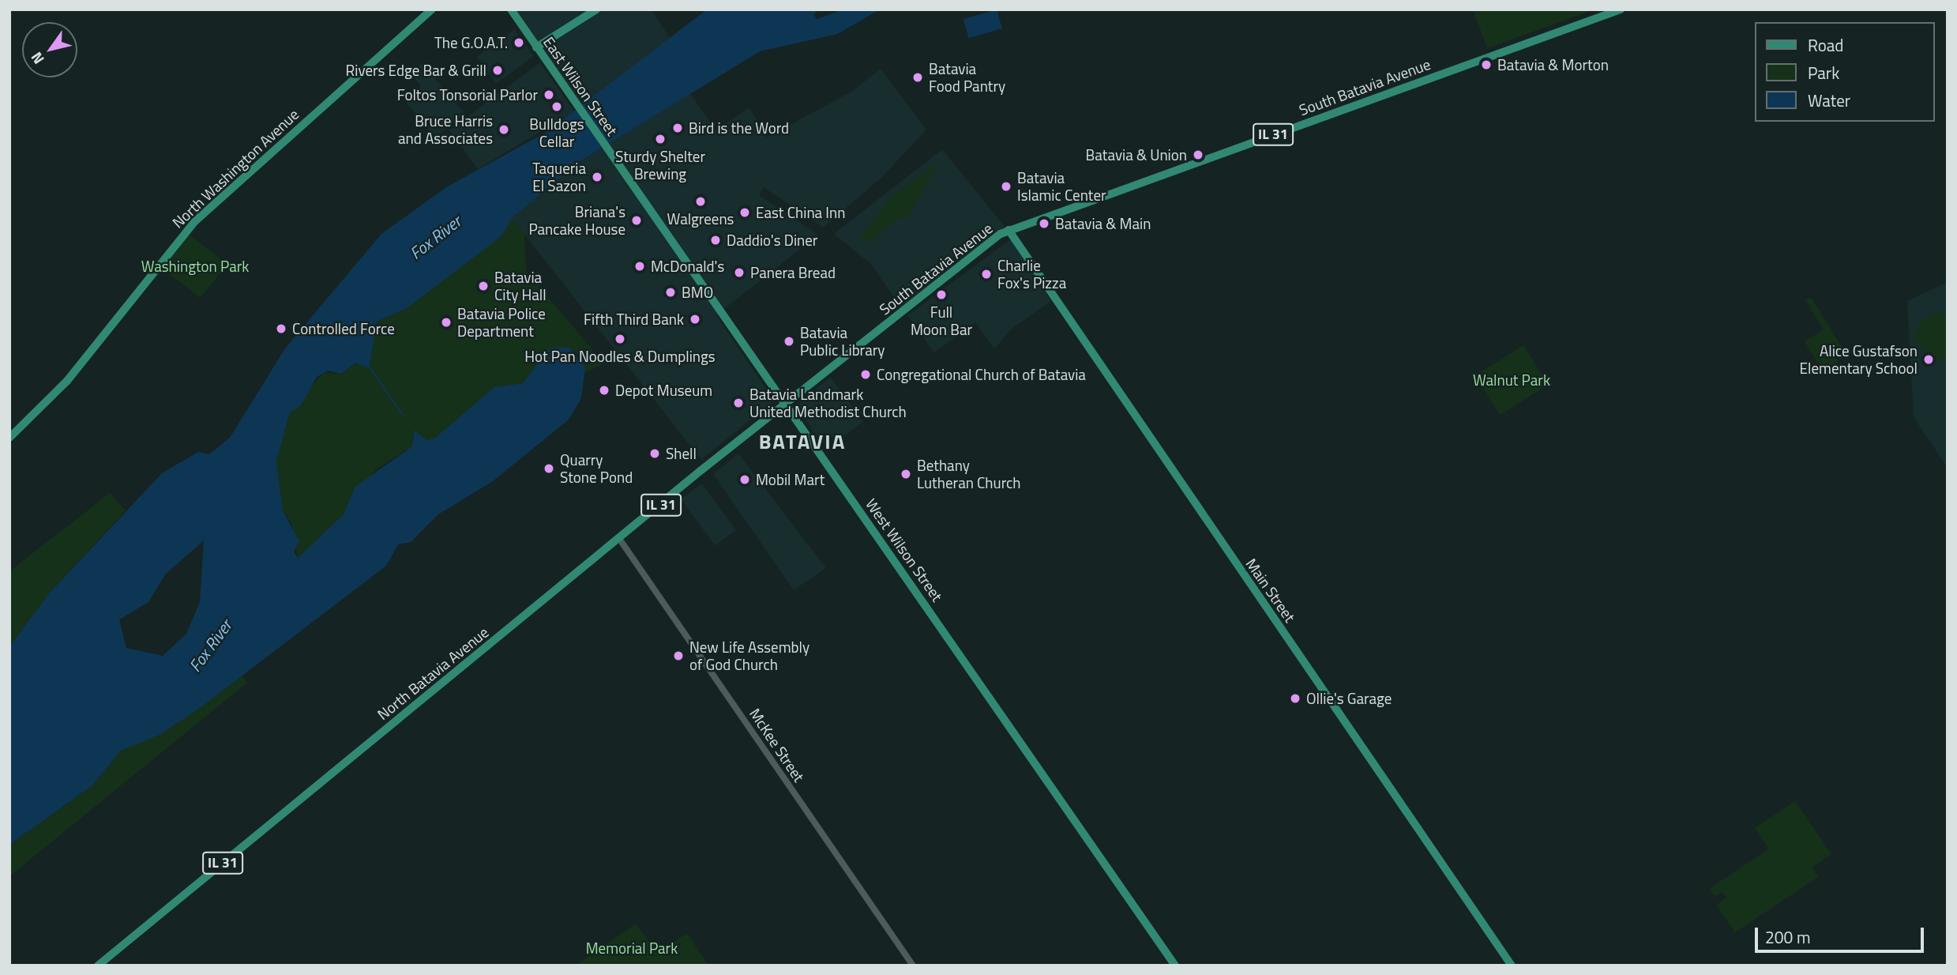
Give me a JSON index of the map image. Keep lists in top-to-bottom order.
{
  "streets": {
    "main road": [
      "East Wilson Street",
      "South Batavia Avenue",
      "IL 31",
      "North Washington Avenue",
      "West Wilson Street",
      "Main Street",
      "North Batavia Avenue"
    ],
    "street": ["McKee Street"]
  },
  "crossings": [
    ["East Wilson Street", "West Wilson Street"],
    ["South Batavia Avenue", "West Wilson Street"],
    ["South Batavia Avenue", "Main Street"],
    ["South Batavia Avenue", "North Batavia Avenue"],
    ["West Wilson Street", "North Batavia Avenue"],
    ["North Batavia Avenue", "McKee Street"]
  ],
  "districts": ["BATAVIA"],
  "water": ["Fox River"],
  "parks": ["Washington Park", "Walnut Park", "Memorial Park"],
  "places": [
    "The G.O.A.T.",
    "Batavia & Morton",
    "Rivers Edge Bar & Grill",
    "Batavia Food Pantry",
    "Foltos Tonsorial Parlor",
    "Bulldogs Cellar",
    "Bird is the Word",
    "Bruce Harris and Associates",
    "Sturdy Shelter Brewing",
    "Batavia & Union",
    "Taqueria El Sazon",
    "Batavia Islamic Center",
    "Walgreens",
    "East China Inn",
    "Briana's Pancake House",
    "Batavia & Main",
    "Daddio's Diner",
    "McDonald's",
    "Panera Bread",
    "Charlie Fox's Pizza",
    "Batavia City Hall",
    "BMO",
    "Full Moon Bar",
    "Fifth Third Bank",
    "Batavia Police Department",
    "Controlled Force",
    "Hot Pan Noodles & Dumplings",
    "Batavia Public Library",
    "Alice Gustafson Elementary School",
    "Congregational Church of Batavia",
    "Depot Museum",
    "Batavia Landmark United Methodist Church",
    "Shell",
    "Quarry Stone Pond",
    "Bethany Lutheran Church",
    "Mobil Mart",
    "New Life Assembly of God Church",
    "Ollie's Garage"
  ],
  "legend": ["Road", "Park", "Water"],
  "scale_bar": "200 m",
  "north": "bottom left"
}
